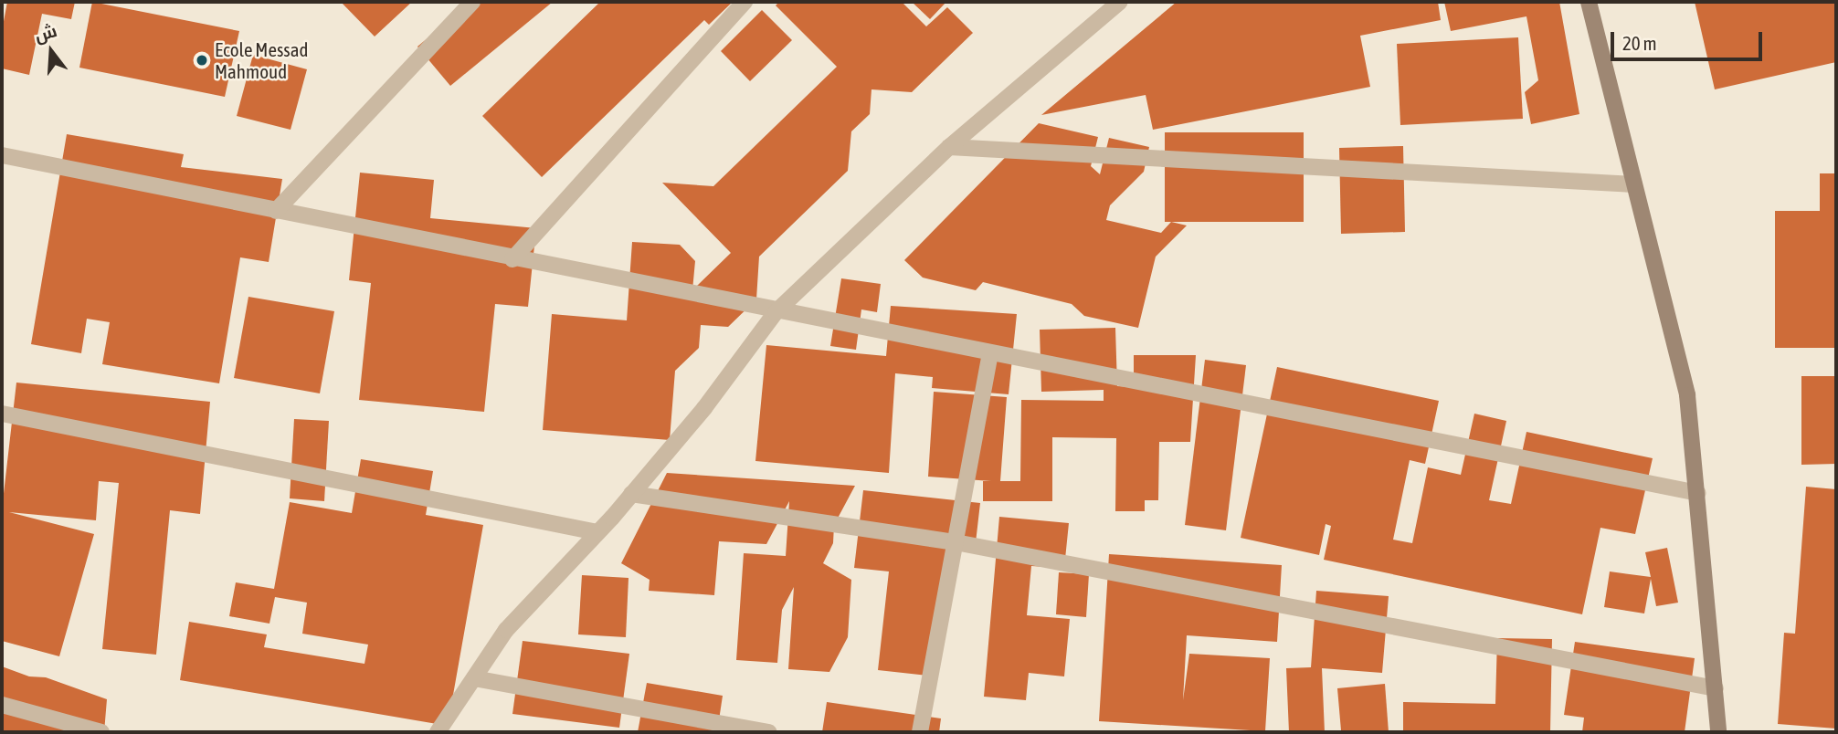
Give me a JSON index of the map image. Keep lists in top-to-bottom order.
{
  "places": ["Ecole Messad Mahmoud"],
  "scale_bar": "20 m",
  "north": "top"
}
